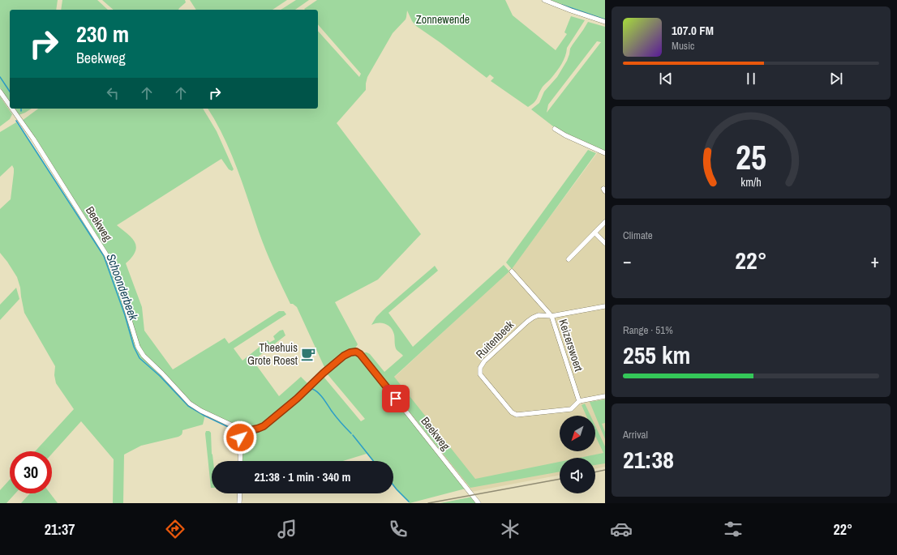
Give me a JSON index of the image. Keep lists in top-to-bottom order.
{
  "streets": {
    "street": ["Beekweg", "Ruitenbeek", "Keizerswoert"]
  },
  "crossings": [
    ["Ruitenbeek", "Keizerswoert"]
  ],
  "water": ["Schoonderbeek"],
  "parks": ["Zonnewende"],
  "places": {
    "cafe": ["Theehuis Grote Roest"]
  },
  "north": "bottom left",
  "page": {
    "turn": ["230 m", "Beekweg"],
    "song": ["107.0 FM", "Music"],
    "tile": [
      "Climate",
      ["Range · 51%", "255 km"],
      ["Arrival", "21:38"]
    ],
    "heat": ["−", "22°", "+"],
    "limit": "30",
    "trip": "21:38 · 1 min · 340 m",
    "tabs": ["21:37", "22°"],
    "gauge": ["25", "km/h"]
  }
}
